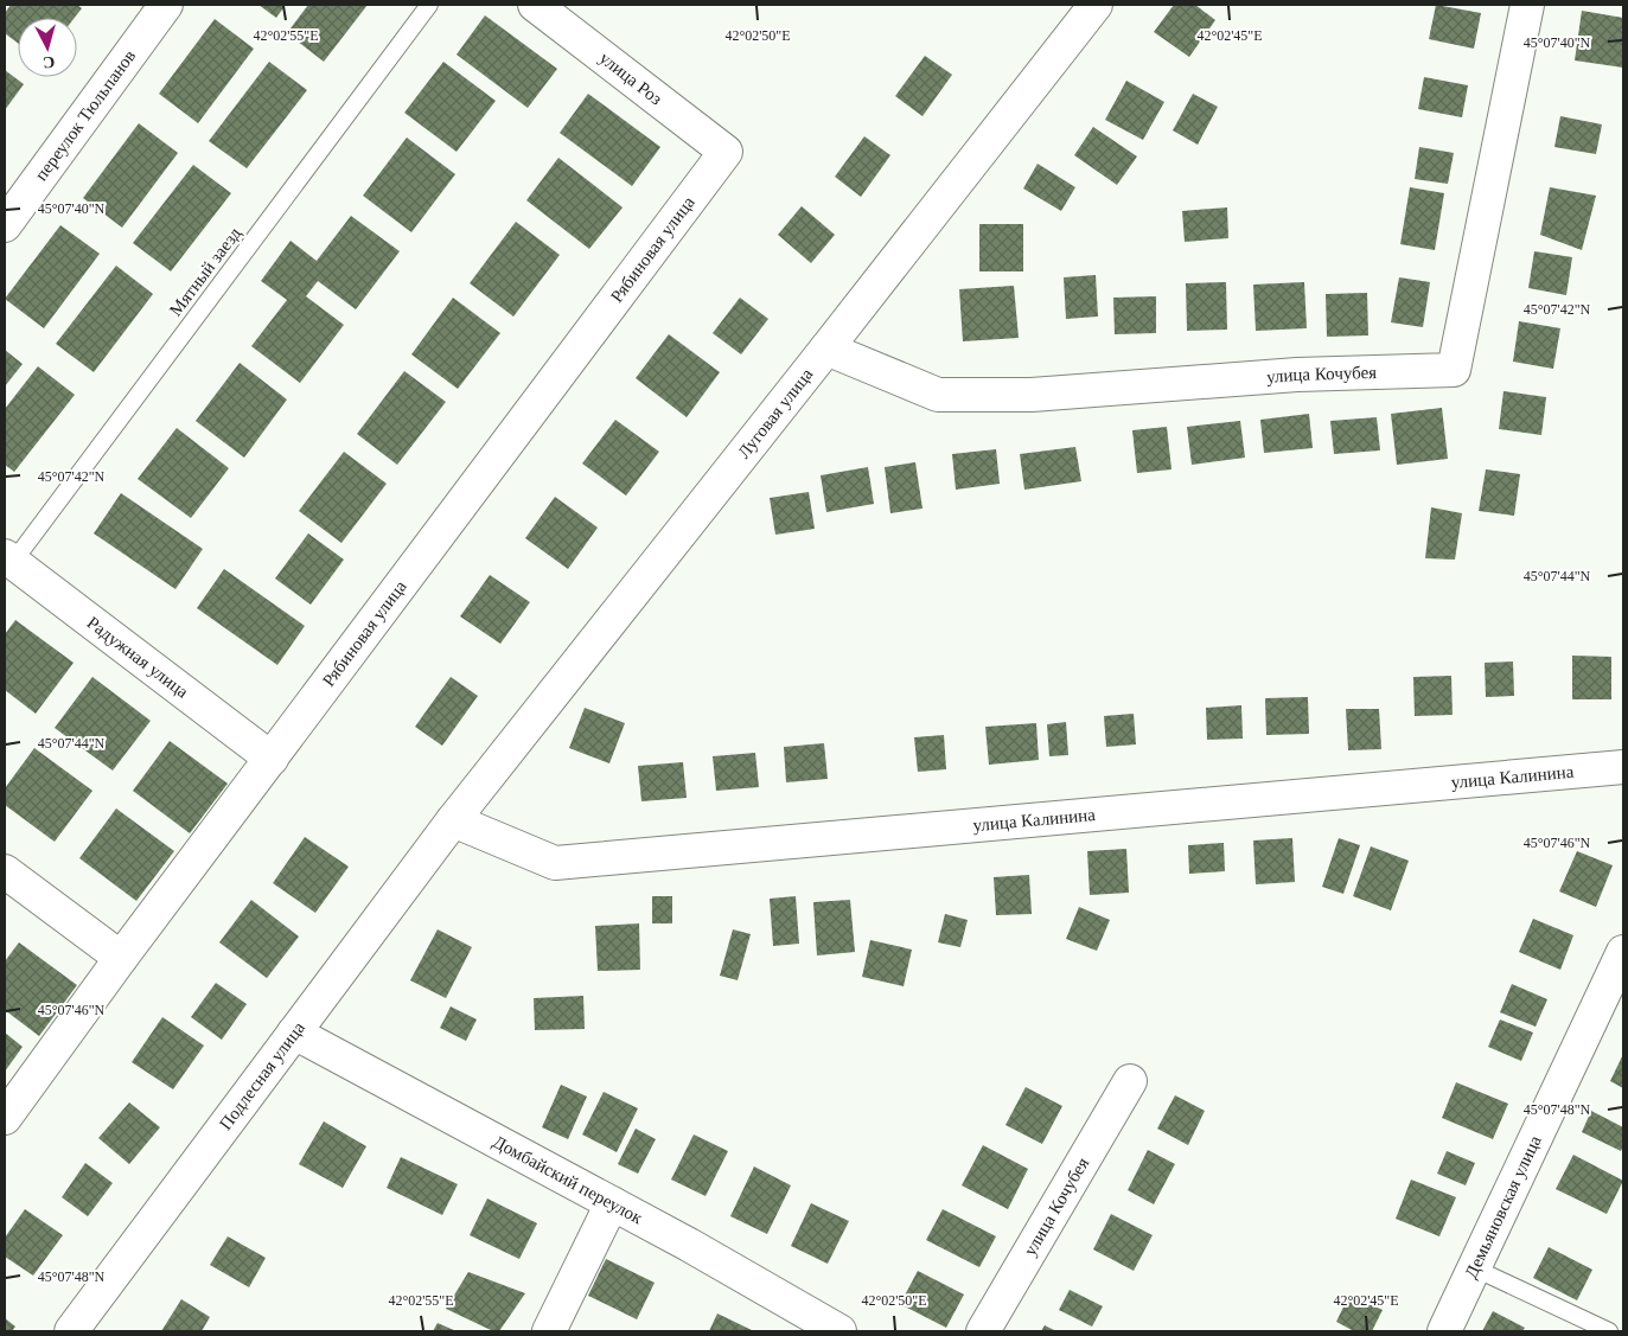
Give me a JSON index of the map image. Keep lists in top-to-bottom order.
{
  "streets": {
    "street": [
      "улица Роз",
      "переулок Тюльпанов",
      "Рябиновая улица",
      "улица Кочубея",
      "Луговая улица",
      "Радужная улица",
      "улица Калинина",
      "Подлесная улица",
      "Домбайский переулок",
      "Демьяновская улица"
    ],
    "lane": ["Мятный заезд"]
  },
  "crossings": [
    ["улица Роз", "Рябиновая улица"],
    ["Рябиновая улица", "Радужная улица"],
    ["Мятный заезд", "Радужная улица"],
    ["улица Кочубея", "Луговая улица"],
    ["Луговая улица", "улица Калинина"],
    ["Луговая улица", "Подлесная улица"],
    ["улица Калинина", "Подлесная улица"],
    ["Подлесная улица", "Домбайский переулок"]
  ],
  "north": "bottom",
  "coordinates": [
    "42°02'55\"E",
    "42°02'50\"E",
    "42°02'45\"E",
    "45°07'40\"N",
    "45°07'42\"N",
    "45°07'44\"N",
    "45°07'46\"N",
    "45°07'48\"N"
  ]
}
